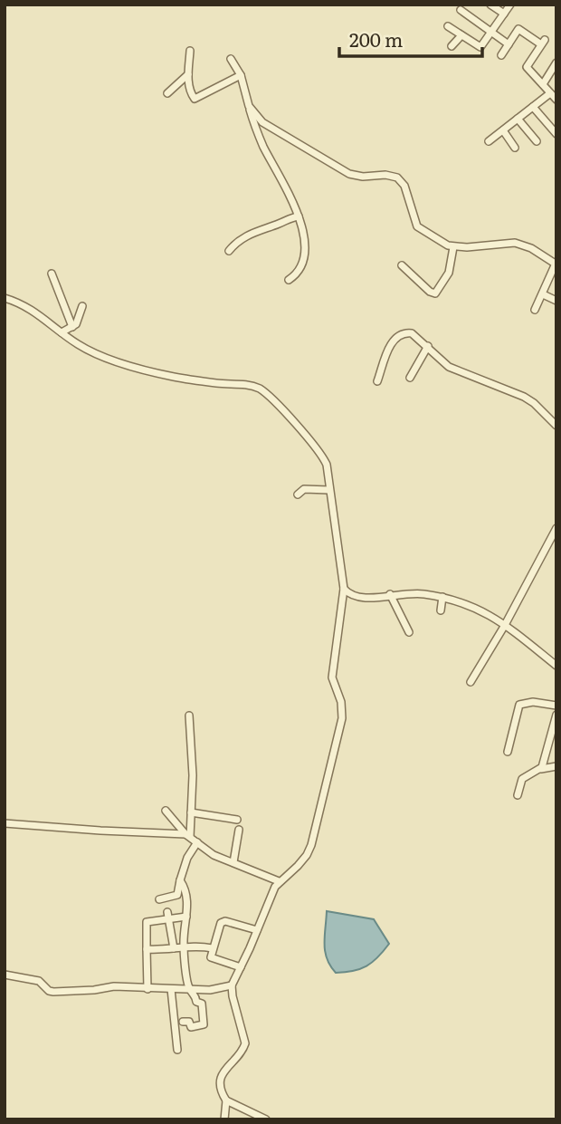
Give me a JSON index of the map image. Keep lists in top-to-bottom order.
{
  "scale_bar": "200 m"
}
